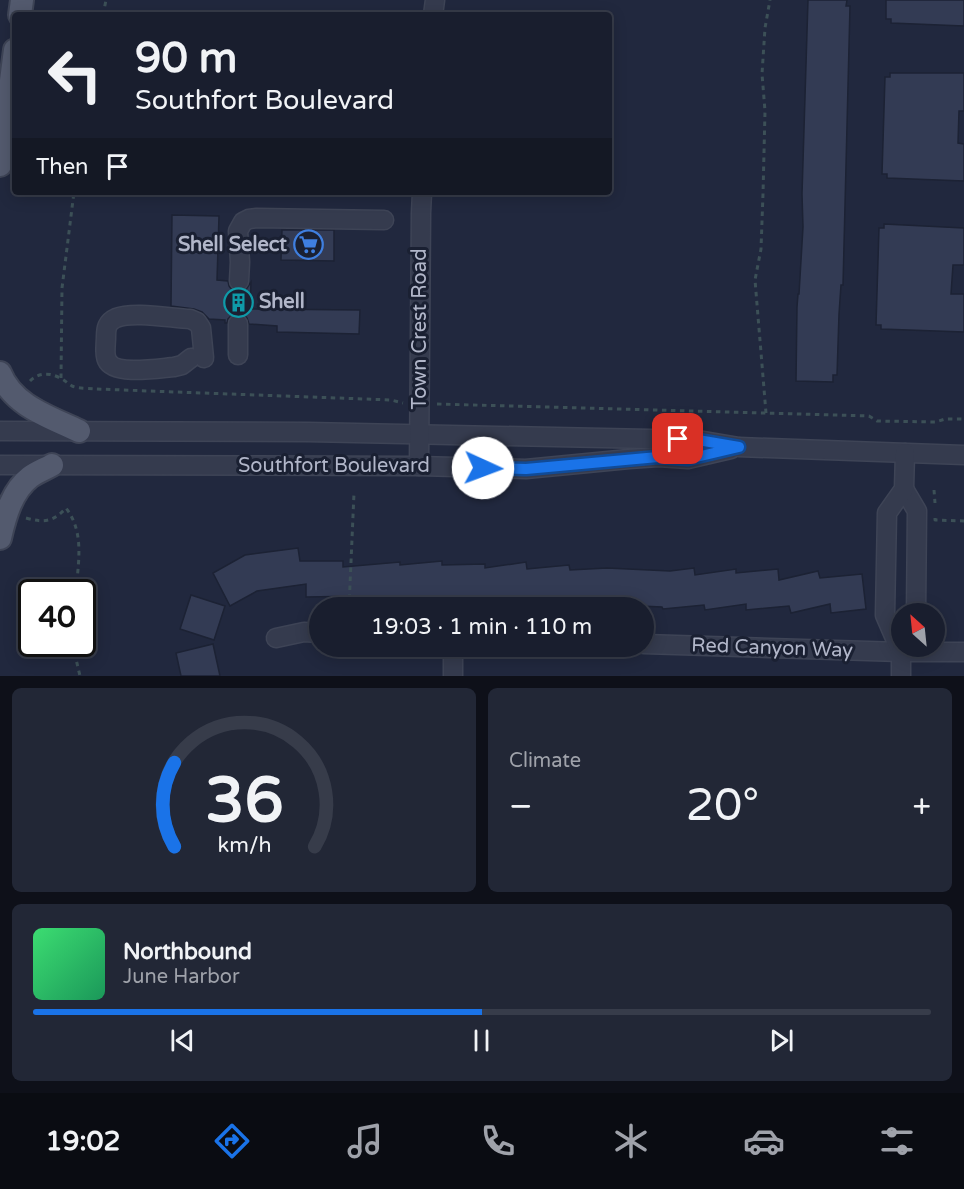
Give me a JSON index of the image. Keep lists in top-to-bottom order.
{
  "streets": {
    "street": ["Town Crest Road", "Southfort Boulevard", "Red Canyon Way"]
  },
  "crossings": [
    ["Town Crest Road", "Southfort Boulevard"]
  ],
  "places": {
    "supermarket": ["Shell Select"],
    "building": ["Shell"]
  },
  "north": "top left",
  "page": {
    "turn": ["90 m", "Southfort Boulevard"],
    "then": "Then",
    "limit": "40",
    "trip": "19:03 · 1 min · 110 m",
    "tile": "Climate",
    "heat": ["−", "20°", "+"],
    "song": ["Northbound", "June Harbor"],
    "tabs": "19:02",
    "gauge": ["36", "km/h"]
  }
}
